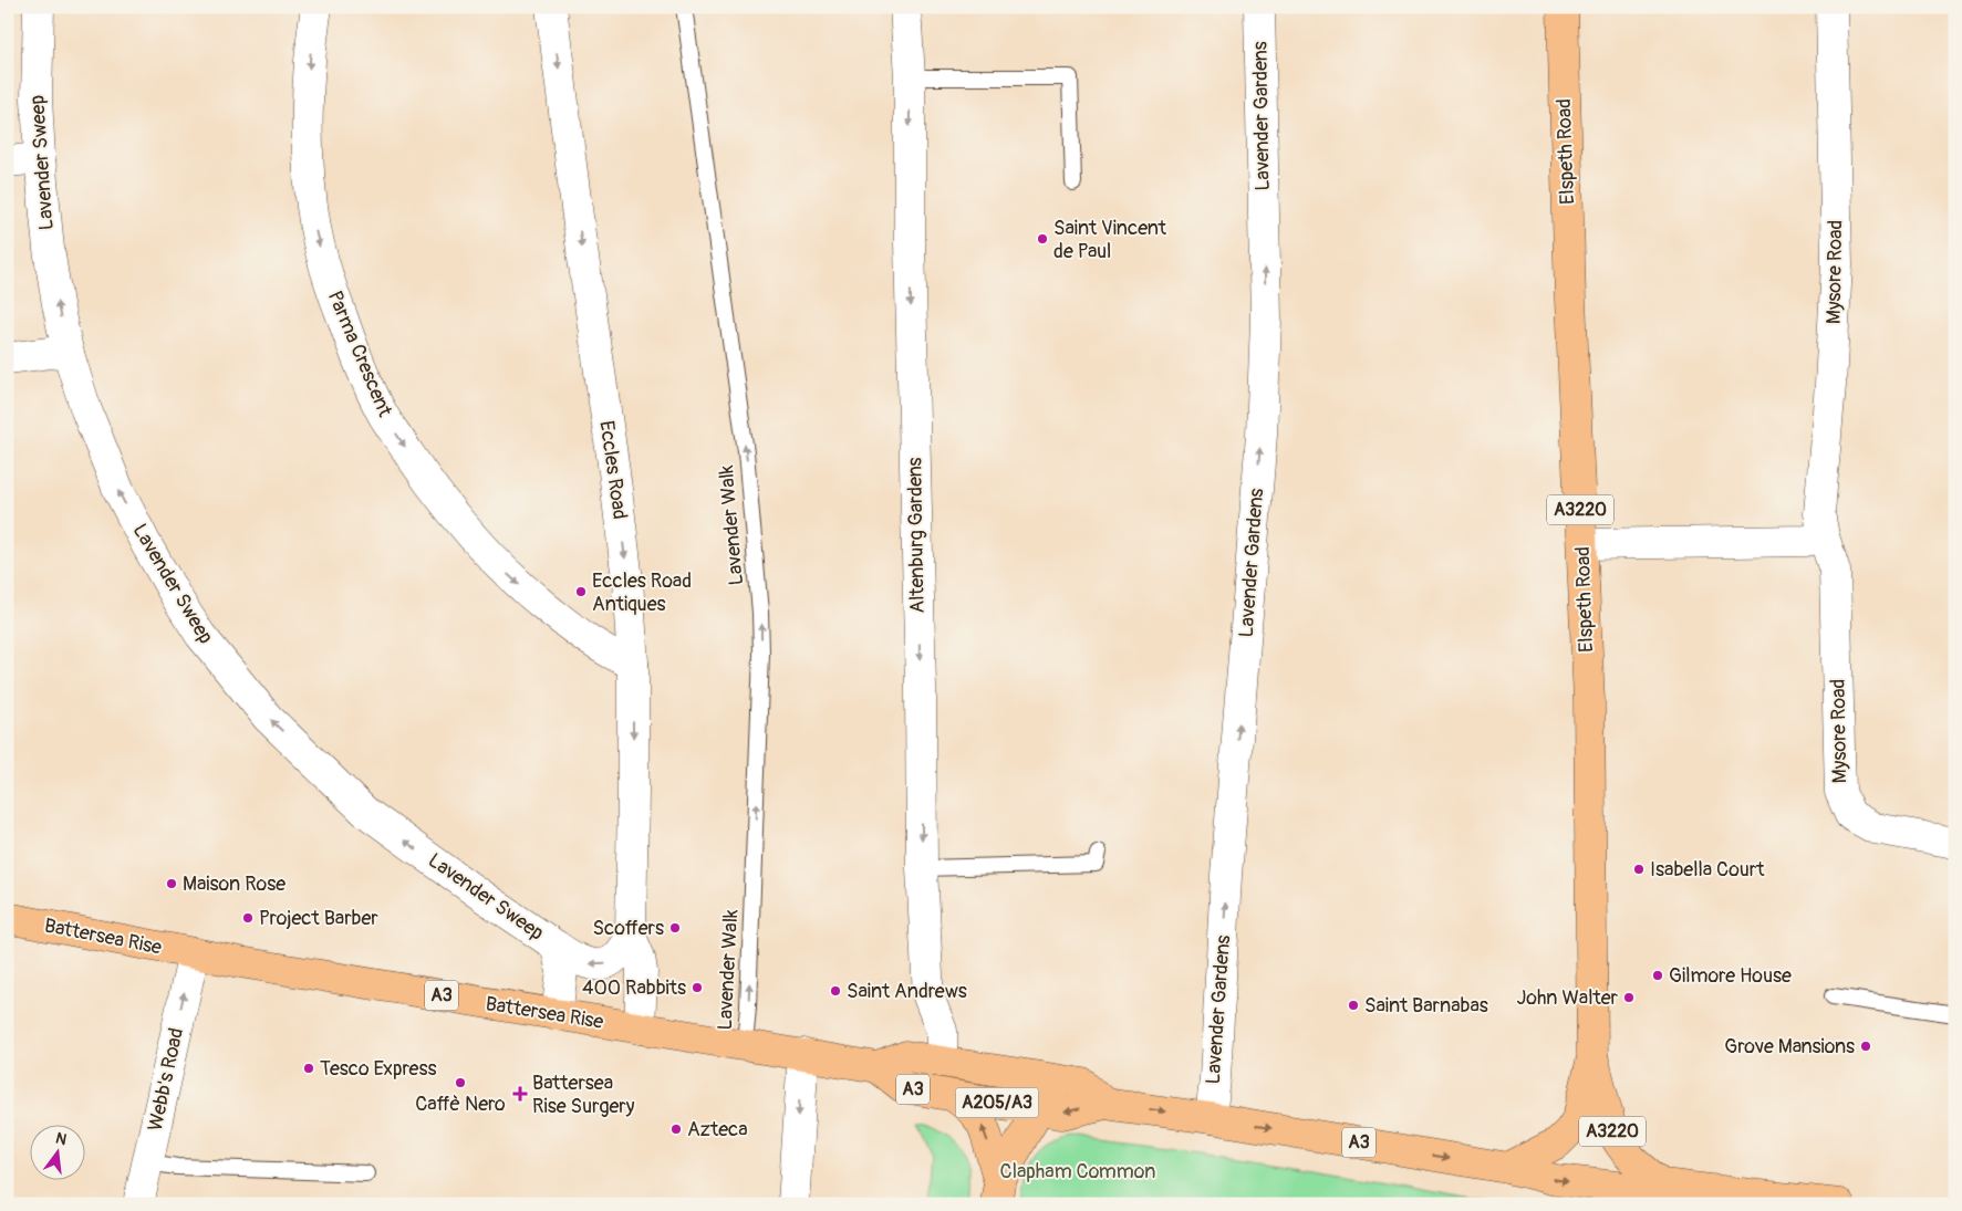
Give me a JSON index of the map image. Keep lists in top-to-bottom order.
{
  "streets": {
    "highway": [
      "Elspeth Road",
      "A3220",
      "Battersea Rise",
      "A3",
      "A205/A3"
    ],
    "street": [
      "Lavender Gardens",
      "Lavender Sweep",
      "Mysore Road",
      "Parma Crescent",
      "Eccles Road",
      "Altenburg Gardens",
      "Webb's Road"
    ],
    "lane": ["Lavender Walk"]
  },
  "crossings": [
    ["Lavender Gardens", "A3"],
    ["Elspeth Road", "A3"],
    ["Lavender Sweep", "Battersea Rise"],
    ["Parma Crescent", "Eccles Road"],
    ["Eccles Road", "Battersea Rise"],
    ["Lavender Walk", "Battersea Rise"],
    ["Altenburg Gardens", "A3"],
    ["Battersea Rise", "A3"],
    ["Battersea Rise", "Webb's Road"],
    ["A3", "A205/A3"]
  ],
  "one_way": [
    "Lavender Gardens",
    "Lavender Sweep",
    "Parma Crescent",
    "Eccles Road",
    "Lavender Walk",
    "Altenburg Gardens",
    "Webb's Road"
  ],
  "parks": ["Clapham Common"],
  "places": {
    "other": [
      "Saint Vincent de Paul",
      "Eccles Road Antiques",
      "Isabella Court",
      "Maison Rose",
      "Project Barber",
      "Scoffers",
      "Gilmore House",
      "400 Rabbits",
      "Saint Andrews",
      "John Walter",
      "Saint Barnabas",
      "Grove Mansions",
      "Tesco Express",
      "Caffè Nero",
      "Azteca"
    ],
    "health": ["Battersea Rise Surgery"]
  },
  "north": "top"
}
